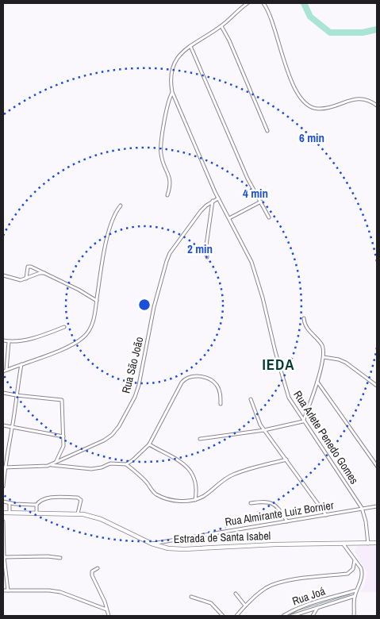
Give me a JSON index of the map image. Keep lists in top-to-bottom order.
{
  "streets": {
    "main road": ["Estrada de Santa Isabel"],
    "street": [
      "Rua São João",
      "Rua Arlete Penedo Gomes",
      "Rua Almirante Luiz Bornier",
      "Rua Joá"
    ]
  },
  "crossings": [
    ["Rua São João", "Rua Arlete Penedo Gomes"],
    ["Rua Arlete Penedo Gomes", "Rua Almirante Luiz Bornier"],
    ["Rua Arlete Penedo Gomes", "Estrada de Santa Isabel"],
    ["Rua Almirante Luiz Bornier", "Estrada de Santa Isabel"]
  ],
  "districts": ["IEDA"],
  "rings": ["6 min", "4 min", "2 min"]
}
